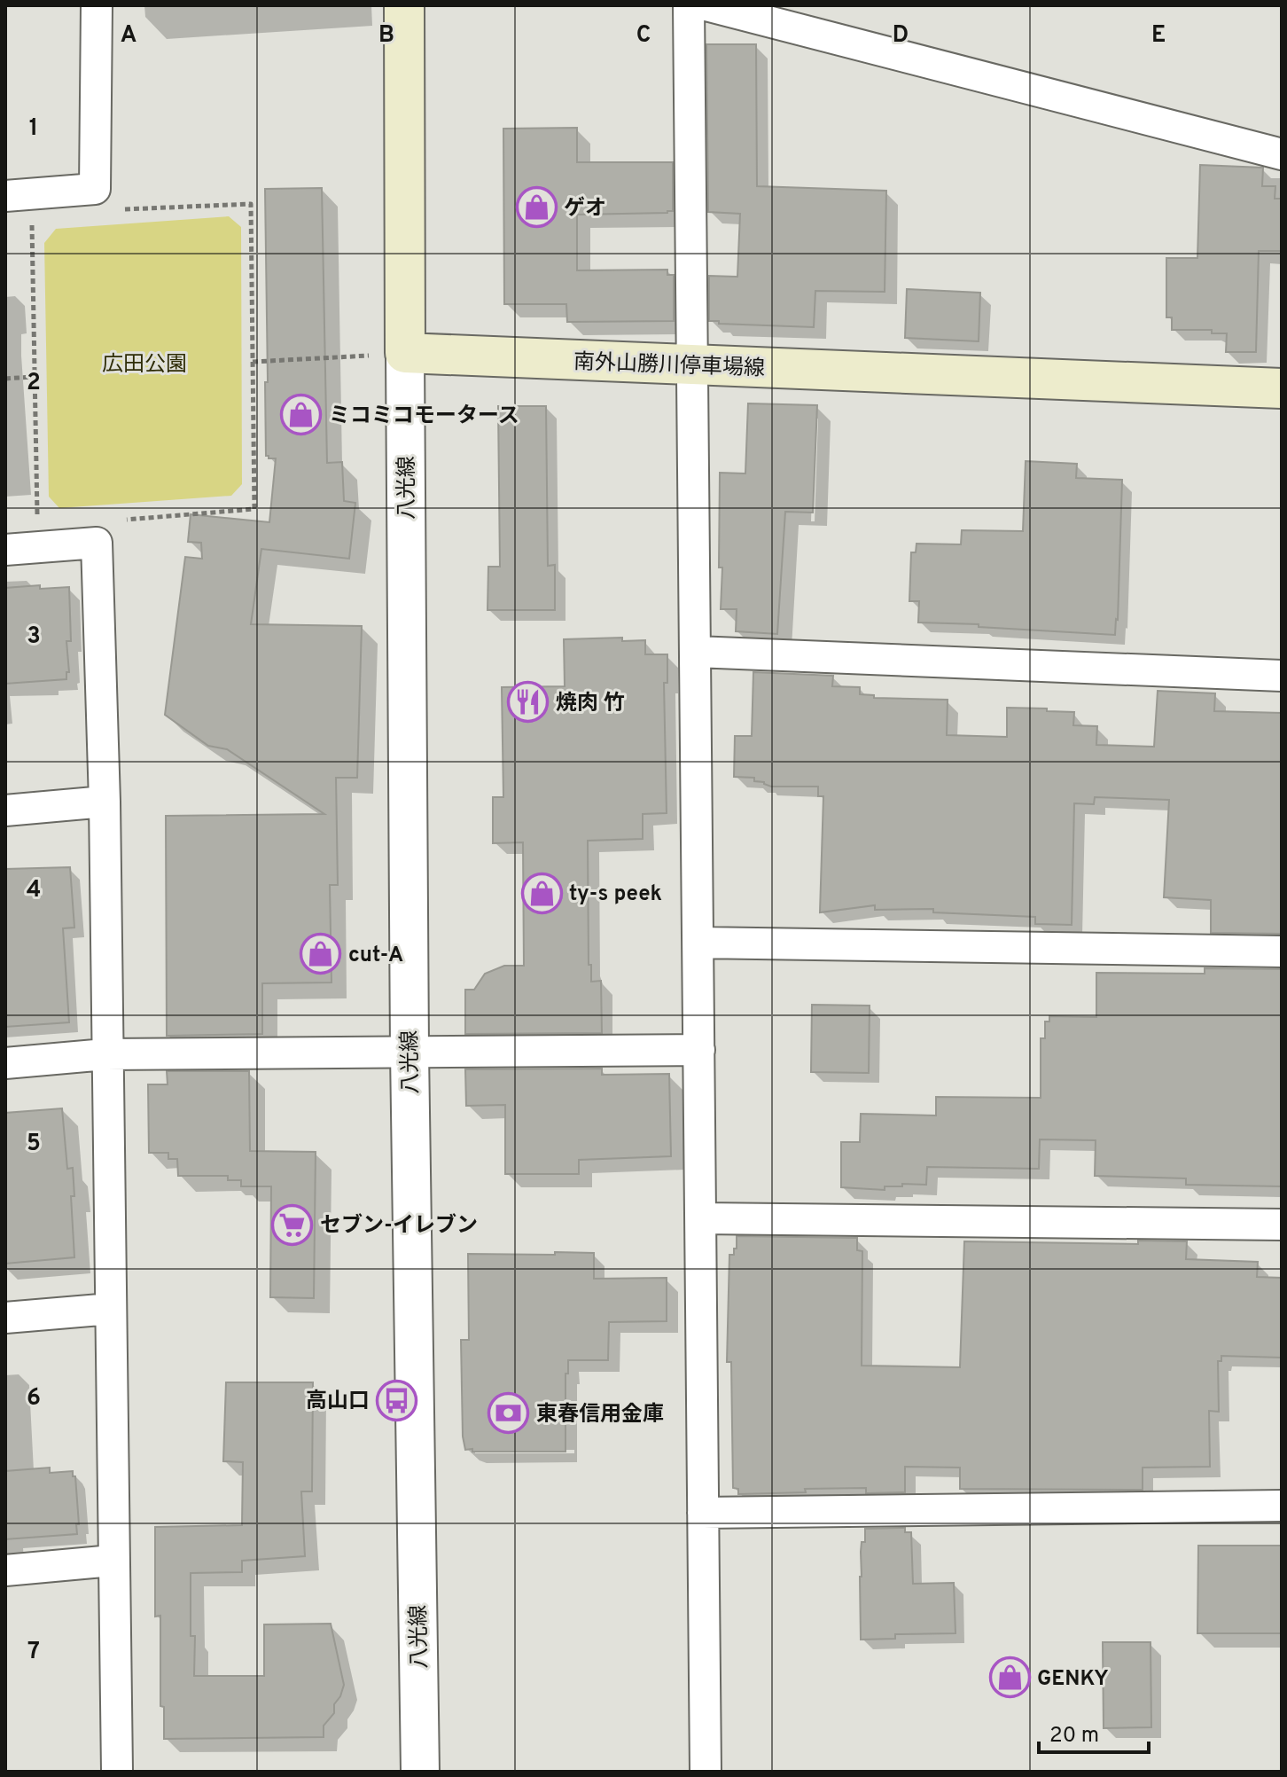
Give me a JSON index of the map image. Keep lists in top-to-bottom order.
{
  "streets": {
    "main road": ["南外山勝川停車場線"],
    "street": ["八光線"]
  },
  "crossings": [
    ["南外山勝川停車場線", "八光線"]
  ],
  "parks": ["広田公園"],
  "places": {
    "shop": [
      "ゲオ",
      "ミコミコモータース",
      "ty-s peek",
      "cut-A",
      "GENKY"
    ],
    "restaurant": ["焼肉 竹"],
    "supermarket": ["セブン-イレブン"],
    "bus stop": ["高山口"],
    "bank": ["東春信用金庫"]
  },
  "scale_bar": "20 m",
  "grid": {
    "columns": [
      "A",
      "B",
      "C",
      "D",
      "E"
    ],
    "rows": [
      "1",
      "2",
      "3",
      "4",
      "5",
      "6",
      "7"
    ]
  }
}
